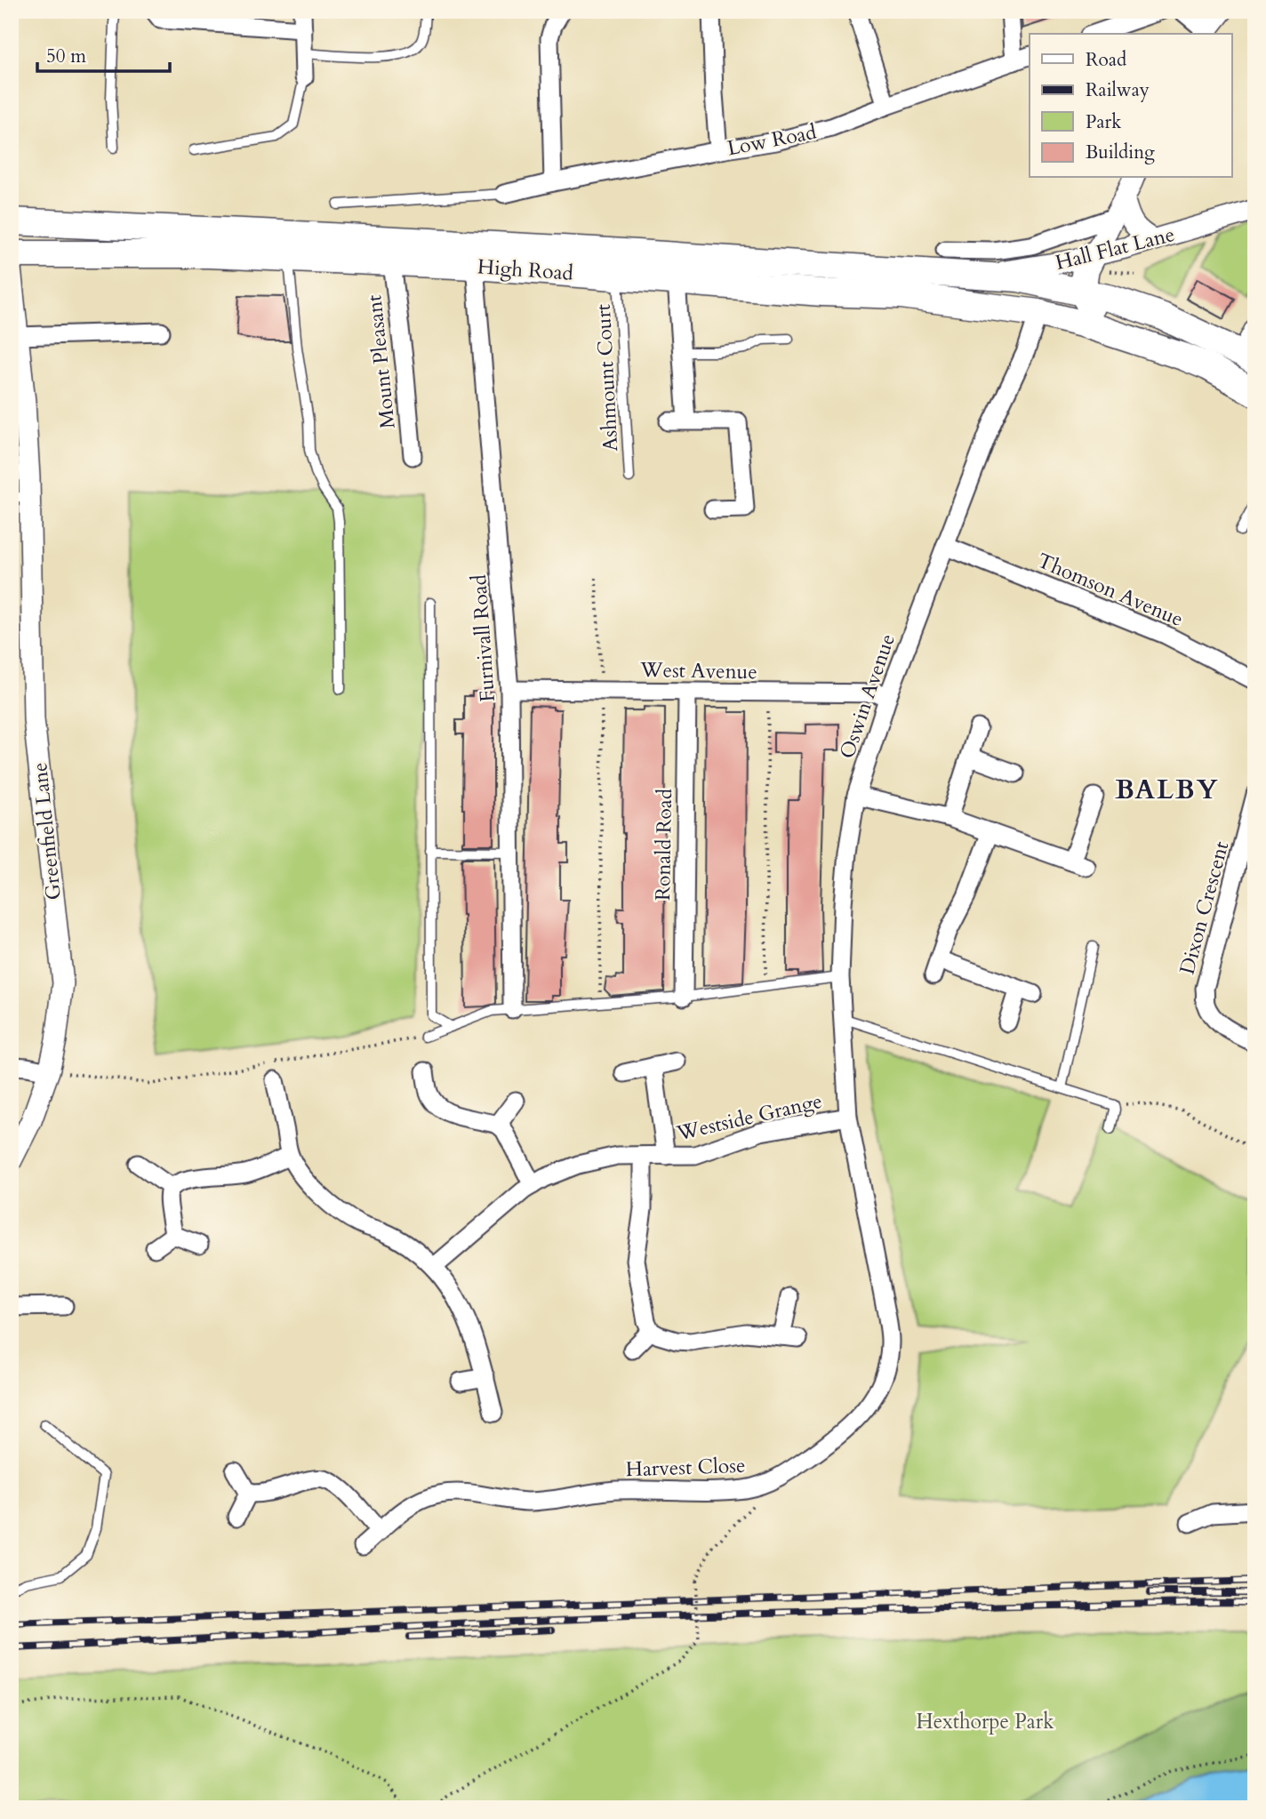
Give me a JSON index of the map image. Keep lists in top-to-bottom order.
{
  "streets": {
    "main road": ["High Road"],
    "street": [
      "Low Road",
      "Hall Flat Lane",
      "Mount Pleasant",
      "Thomson Avenue",
      "Furnivall Road",
      "West Avenue",
      "Oswin Avenue",
      "Greenfield Lane",
      "Ronald Road",
      "Dixon Crescent",
      "Westside Grange",
      "Harvest Close"
    ],
    "lane": ["Ashmount Court"]
  },
  "crossings": [
    ["High Road", "Mount Pleasant"],
    ["High Road", "Ashmount Court"],
    ["High Road", "Furnivall Road"],
    ["High Road", "Oswin Avenue"],
    ["Thomson Avenue", "Oswin Avenue"],
    ["Furnivall Road", "West Avenue"],
    ["West Avenue", "Oswin Avenue"],
    ["West Avenue", "Ronald Road"],
    ["Oswin Avenue", "Westside Grange"],
    ["Oswin Avenue", "Harvest Close"],
    ["Westside Grange", "Harvest Close"]
  ],
  "districts": ["BALBY"],
  "parks": ["Hexthorpe Park"],
  "legend": [
    "Road",
    "Railway",
    "Park",
    "Building"
  ],
  "scale_bar": "50 m"
}
